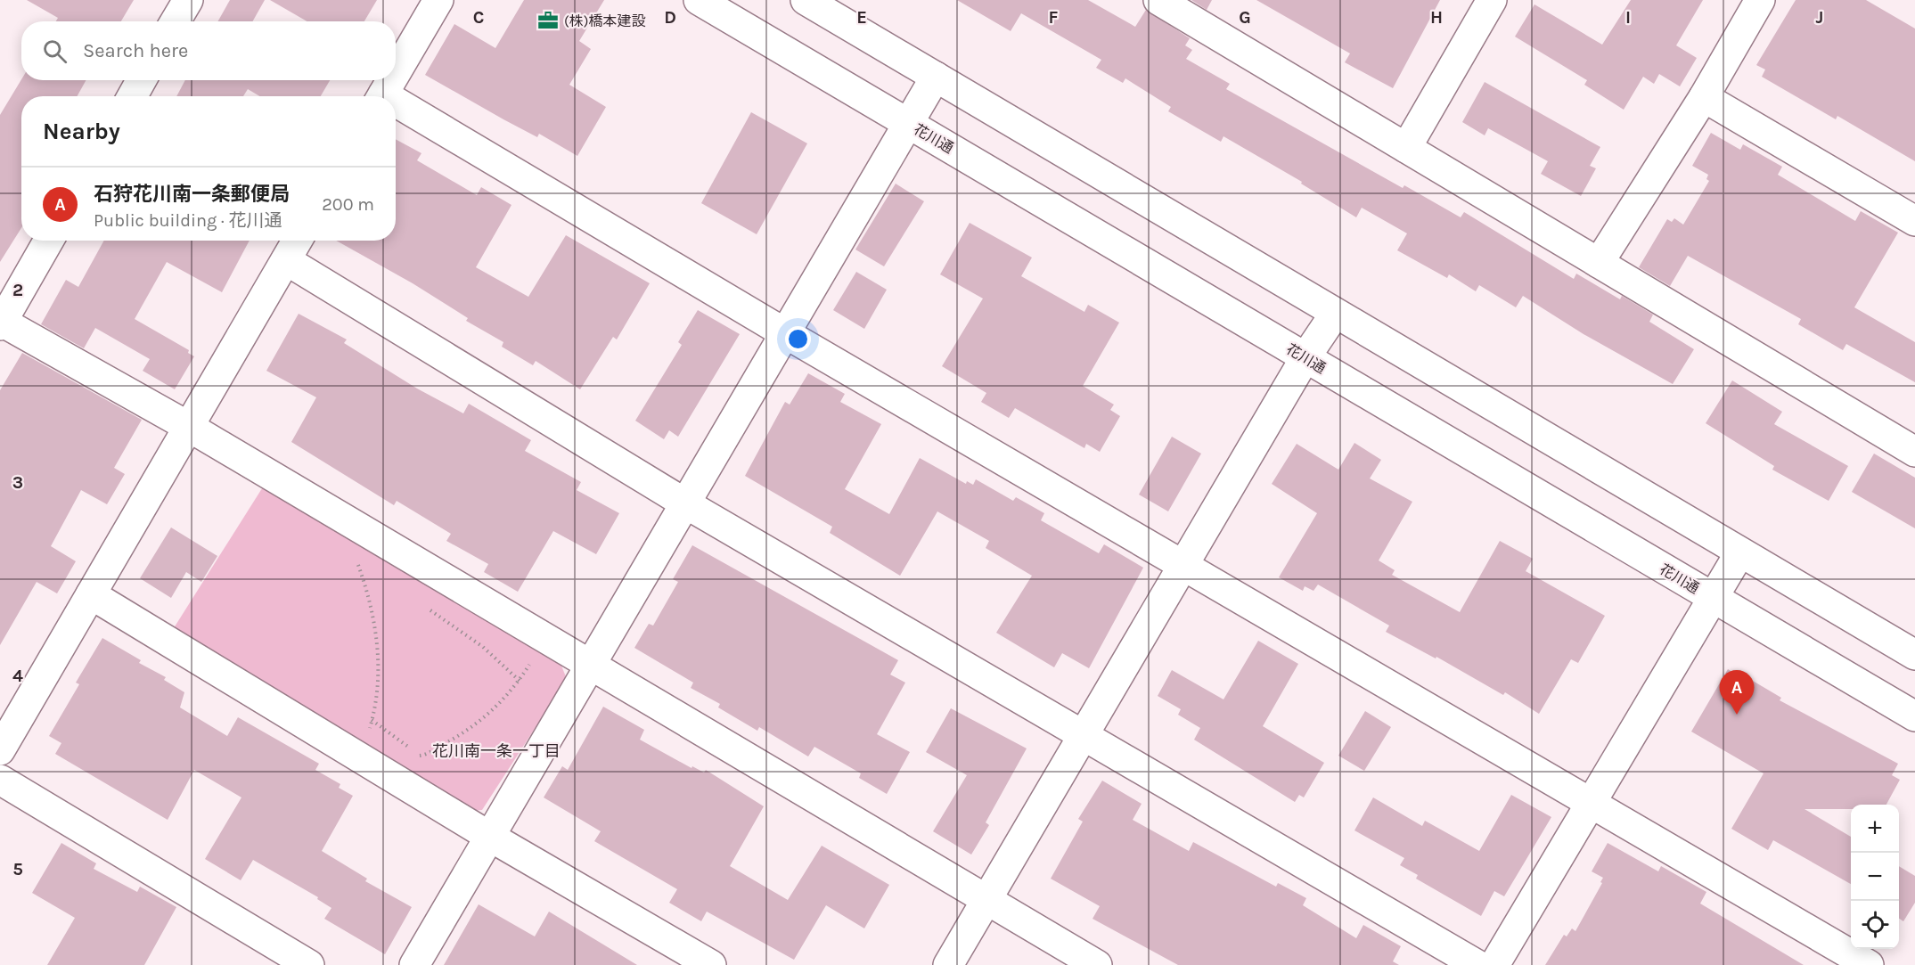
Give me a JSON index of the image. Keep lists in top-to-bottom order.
{
  "streets": {
    "street": ["花川通"]
  },
  "districts": ["花川南一条一丁目"],
  "places": {
    "office": ["(株)橋本建設"]
  },
  "page": {
    "search": "Search here",
    "heading": "Nearby",
    "list": [
      {
        "mark": "A",
        "name": "石狩花川南一条郵便局",
        "note": "Public building · 花川通",
        "value": "200 m"
      }
    ],
    "pins": "A",
    "map_buttons": ["+", "−"]
  },
  "grid": {
    "columns": [
      "C",
      "D",
      "E",
      "F",
      "G",
      "H",
      "I",
      "J"
    ],
    "rows": [
      "2",
      "3",
      "4",
      "5"
    ]
  }
}
